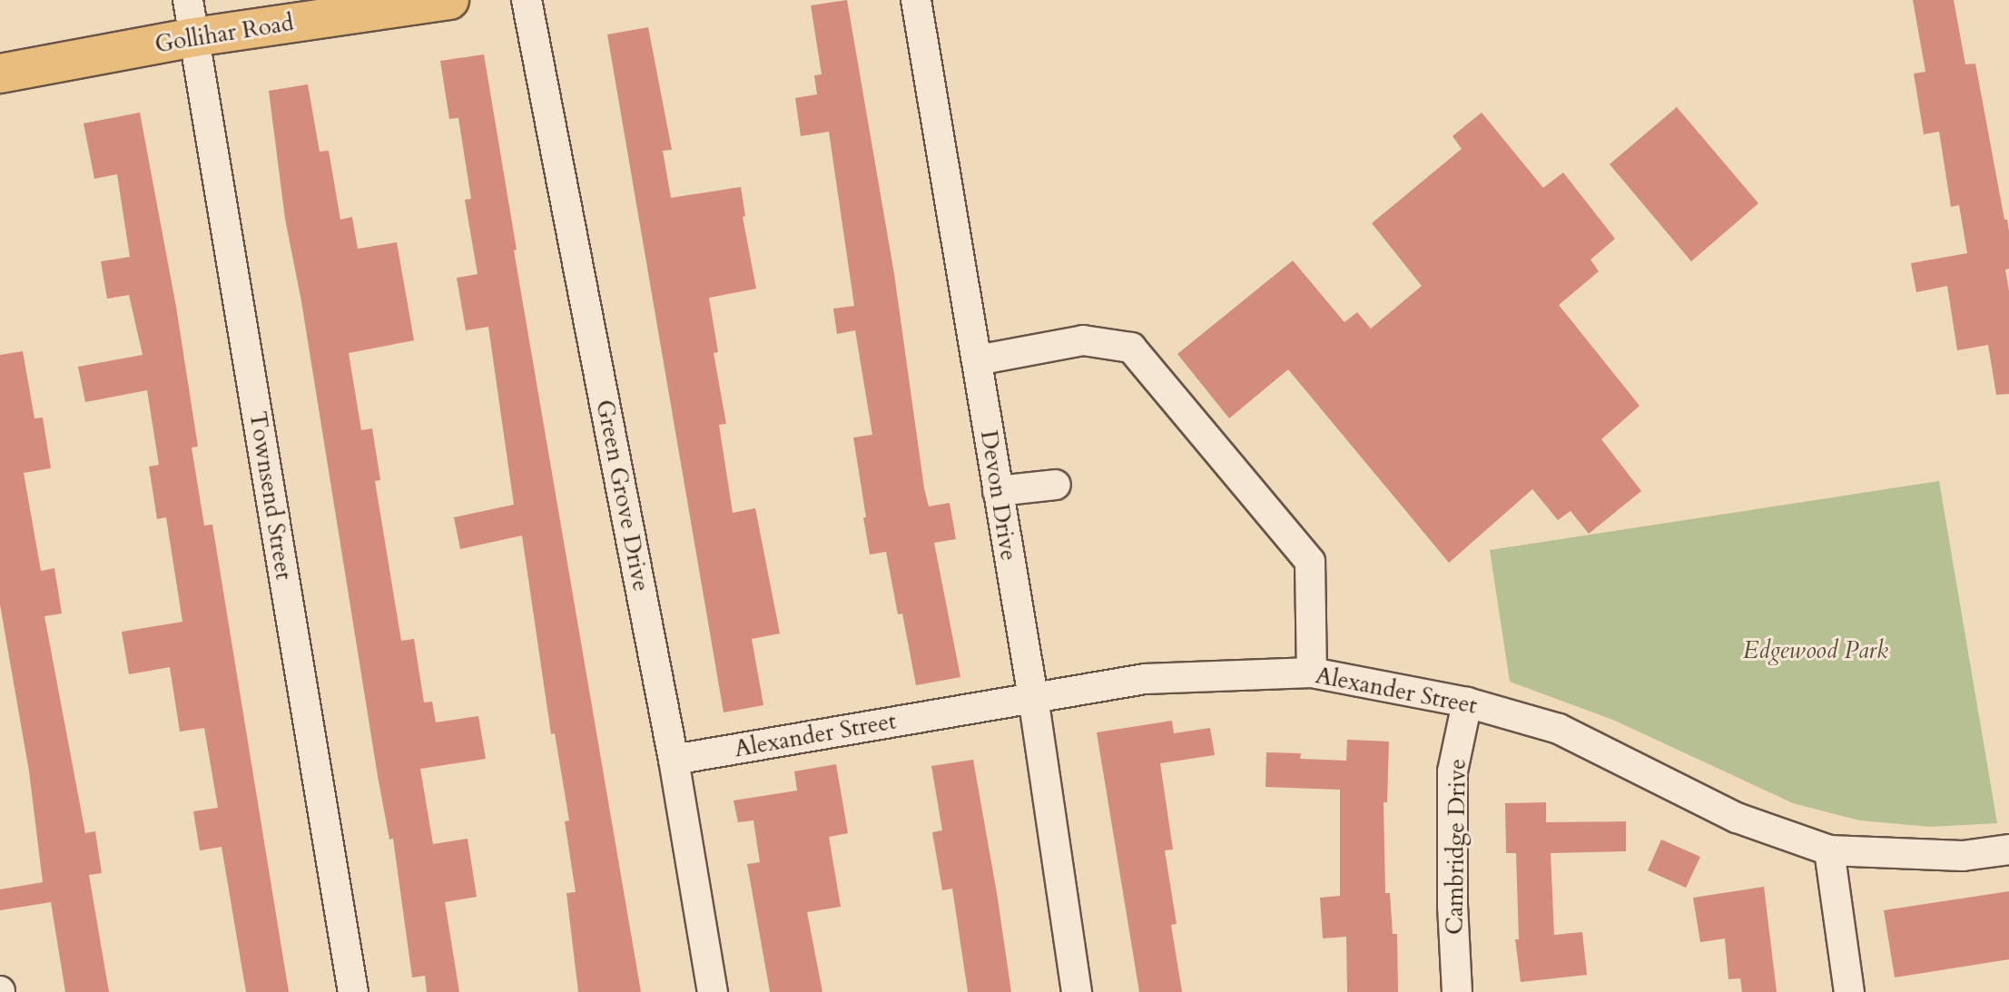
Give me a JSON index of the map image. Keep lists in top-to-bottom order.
{
  "streets": {
    "main road": ["Gollihar Road"],
    "street": [
      "Townsend Street",
      "Green Grove Drive",
      "Devon Drive",
      "Alexander Street",
      "Cambridge Drive"
    ]
  },
  "crossings": [
    ["Gollihar Road", "Townsend Street"],
    ["Green Grove Drive", "Alexander Street"],
    ["Devon Drive", "Alexander Street"],
    ["Alexander Street", "Cambridge Drive"]
  ],
  "parks": ["Edgewood Park"]
}
